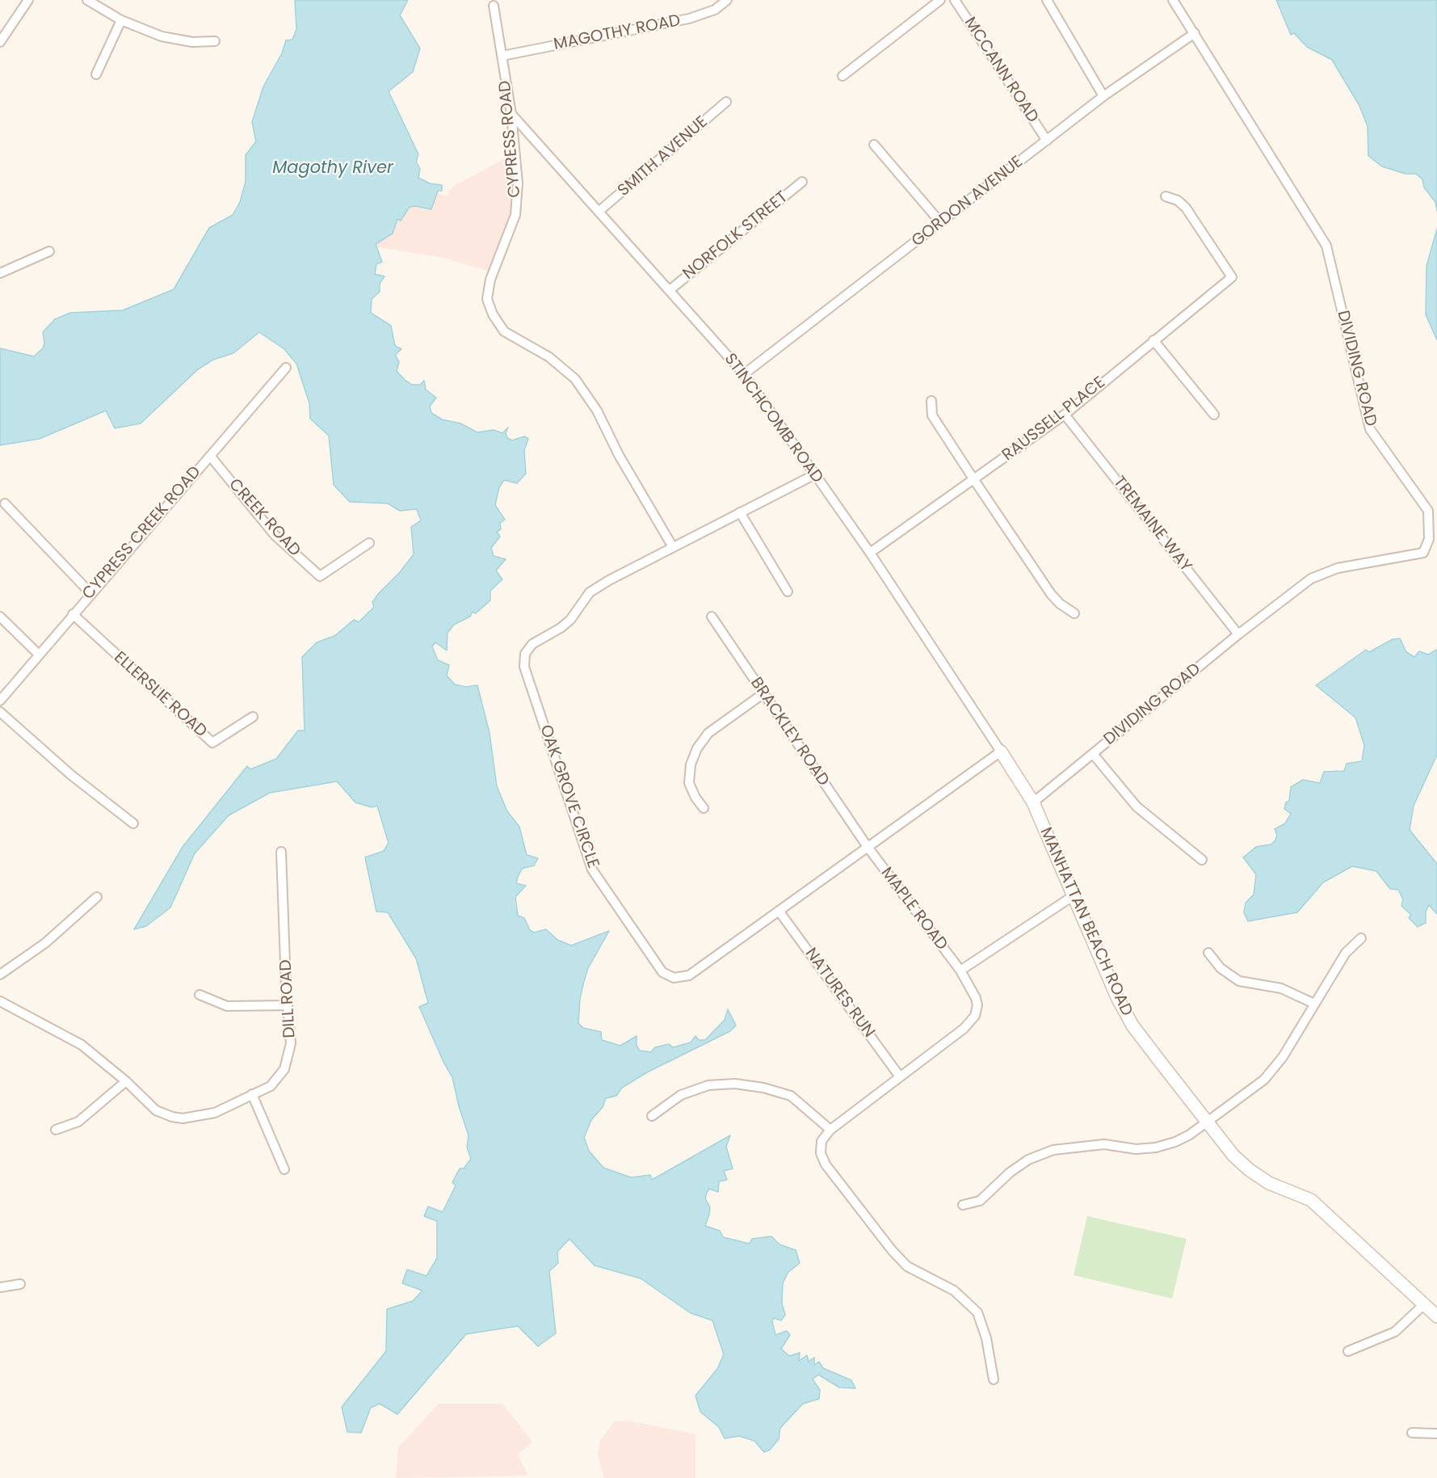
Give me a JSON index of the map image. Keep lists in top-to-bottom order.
{
  "streets": {
    "street": [
      "MAGOTHY ROAD",
      "MCCANN ROAD",
      "CYPRESS ROAD",
      "SMITH AVENUE",
      "GORDON AVENUE",
      "NORFOLK STREET",
      "DIVIDING ROAD",
      "STINCHCOMB ROAD",
      "RAUSSELL PLACE",
      "CREEK ROAD",
      "TREMAINE WAY",
      "CYPRESS CREEK ROAD",
      "ELLERSLIE ROAD",
      "BRACKLEY ROAD",
      "OAK GROVE CIRCLE",
      "MAPLE ROAD",
      "MANHATTAN BEACH ROAD",
      "NATURES RUN",
      "DILL ROAD"
    ]
  },
  "crossings": [
    ["MAGOTHY ROAD", "CYPRESS ROAD"],
    ["MCCANN ROAD", "GORDON AVENUE"],
    ["CYPRESS ROAD", "STINCHCOMB ROAD"],
    ["CYPRESS ROAD", "OAK GROVE CIRCLE"],
    ["SMITH AVENUE", "STINCHCOMB ROAD"],
    ["GORDON AVENUE", "DIVIDING ROAD"],
    ["GORDON AVENUE", "STINCHCOMB ROAD"],
    ["NORFOLK STREET", "STINCHCOMB ROAD"],
    ["DIVIDING ROAD", "TREMAINE WAY"],
    ["DIVIDING ROAD", "MANHATTAN BEACH ROAD"],
    ["STINCHCOMB ROAD", "RAUSSELL PLACE"],
    ["STINCHCOMB ROAD", "OAK GROVE CIRCLE"],
    ["STINCHCOMB ROAD", "MANHATTAN BEACH ROAD"],
    ["RAUSSELL PLACE", "TREMAINE WAY"],
    ["CREEK ROAD", "CYPRESS CREEK ROAD"],
    ["CYPRESS CREEK ROAD", "ELLERSLIE ROAD"],
    ["BRACKLEY ROAD", "OAK GROVE CIRCLE"],
    ["BRACKLEY ROAD", "MAPLE ROAD"],
    ["OAK GROVE CIRCLE", "MAPLE ROAD"],
    ["OAK GROVE CIRCLE", "MANHATTAN BEACH ROAD"],
    ["OAK GROVE CIRCLE", "NATURES RUN"],
    ["MAPLE ROAD", "NATURES RUN"]
  ],
  "water": ["Magothy River"]
}
